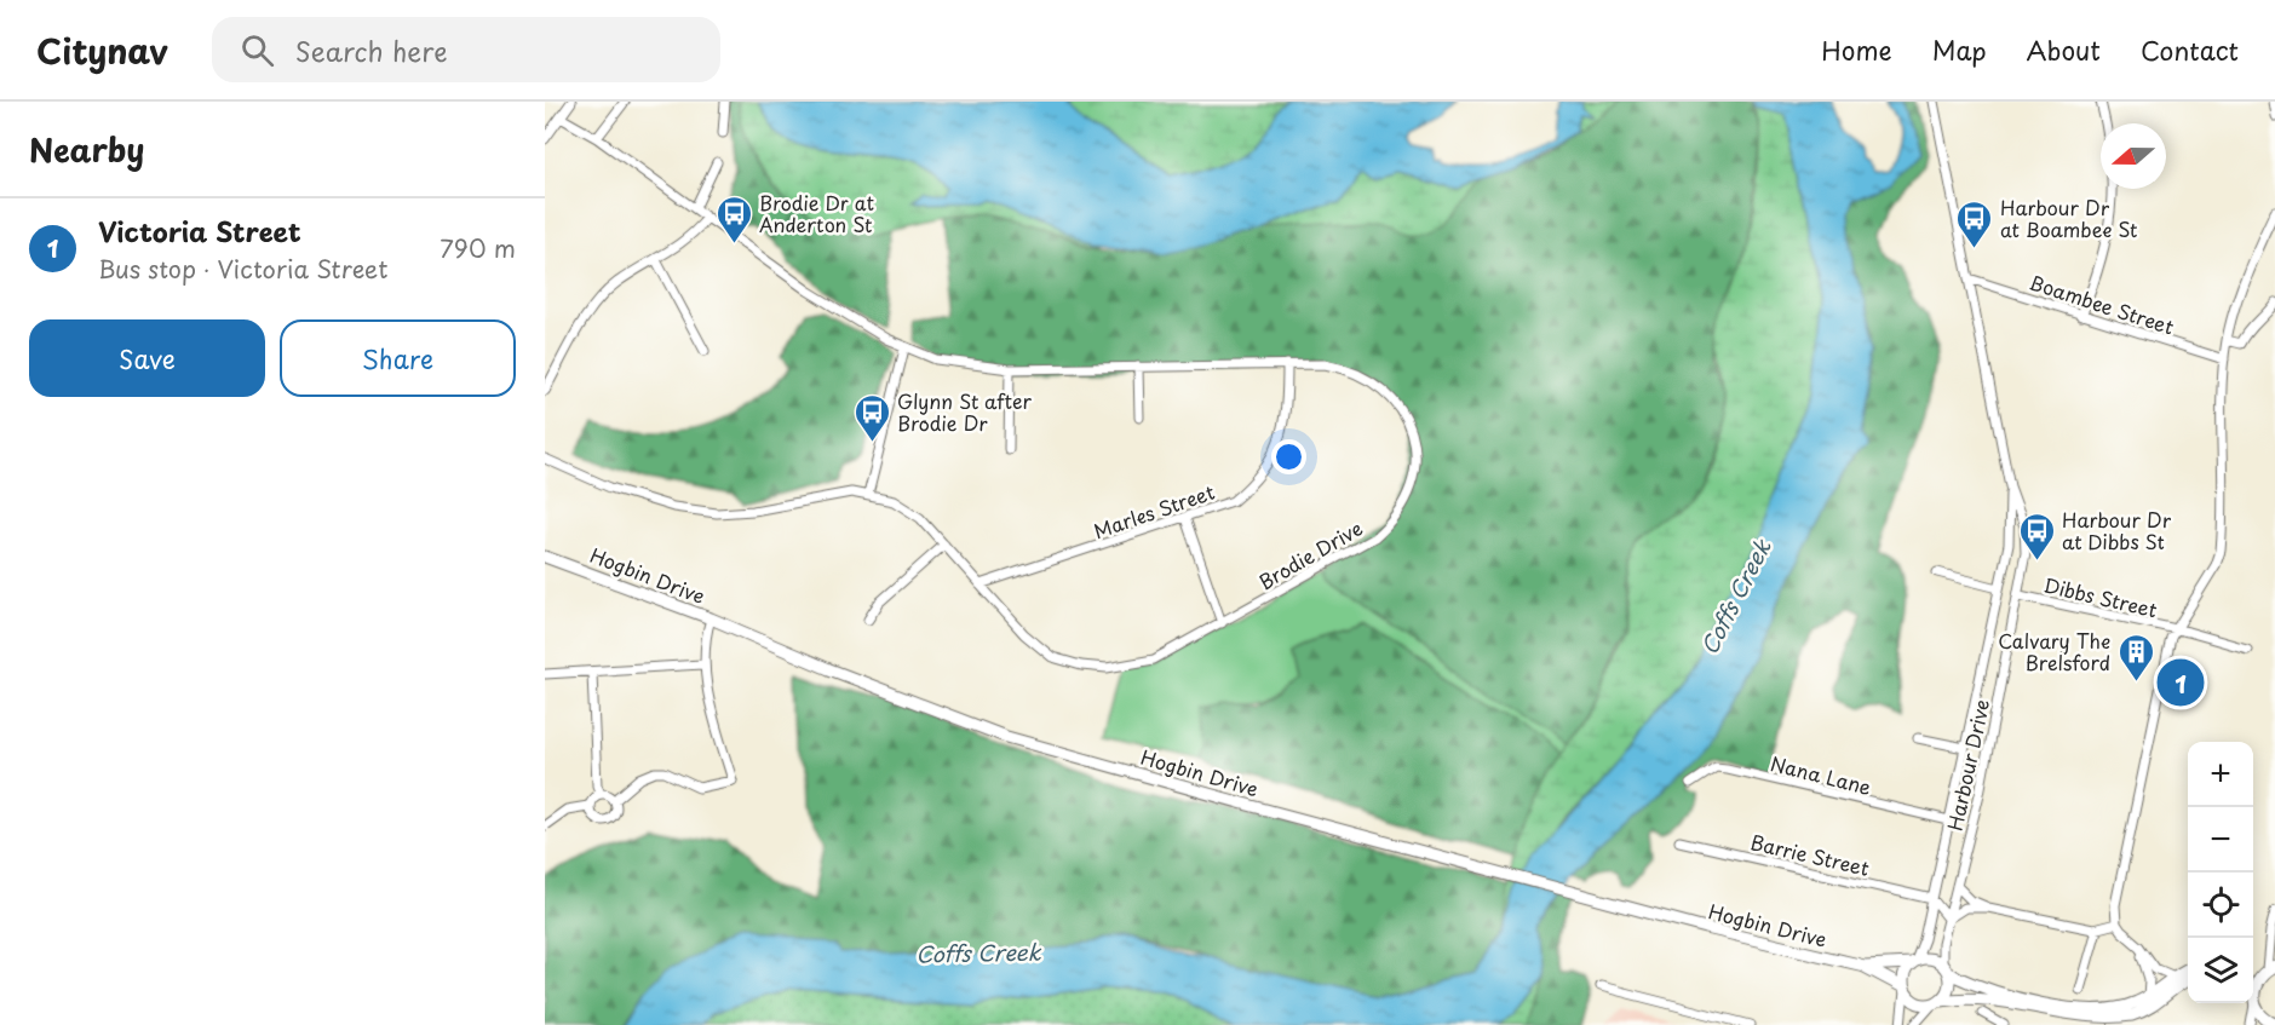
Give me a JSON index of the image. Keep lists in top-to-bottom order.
{
  "streets": {
    "main road": ["Hogbin Drive"],
    "street": [
      "Boambee Street",
      "Marles Street",
      "Brodie Drive",
      "Dibbs Street",
      "Harbour Drive",
      "Nana Lane",
      "Barrie Street"
    ]
  },
  "crossings": [
    ["Boambee Street", "Harbour Drive"],
    ["Marles Street", "Brodie Drive"],
    ["Hogbin Drive", "Harbour Drive"],
    ["Dibbs Street", "Harbour Drive"],
    ["Harbour Drive", "Nana Lane"],
    ["Harbour Drive", "Barrie Street"]
  ],
  "water": ["Coffs Creek"],
  "places": {
    "bus stop": [
      "Brodie Dr at Anderton St",
      "Harbour Dr at Boambee St",
      "Glynn St after Brodie Dr",
      "Harbour Dr at Dibbs St"
    ],
    "building": ["Calvary The Brelsford"]
  },
  "north": "left",
  "page": {
    "header": "Citynav",
    "search": "Search here",
    "nav": [
      "Home",
      "Map",
      "About",
      "Contact"
    ],
    "heading": "Nearby",
    "list": [
      {
        "mark": "1",
        "name": "Victoria Street",
        "note": "Bus stop · Victoria Street",
        "value": "790 m"
      }
    ],
    "buttons": ["Save", "Share"],
    "pins": "1",
    "map_buttons": ["+", "−"]
  }
}
